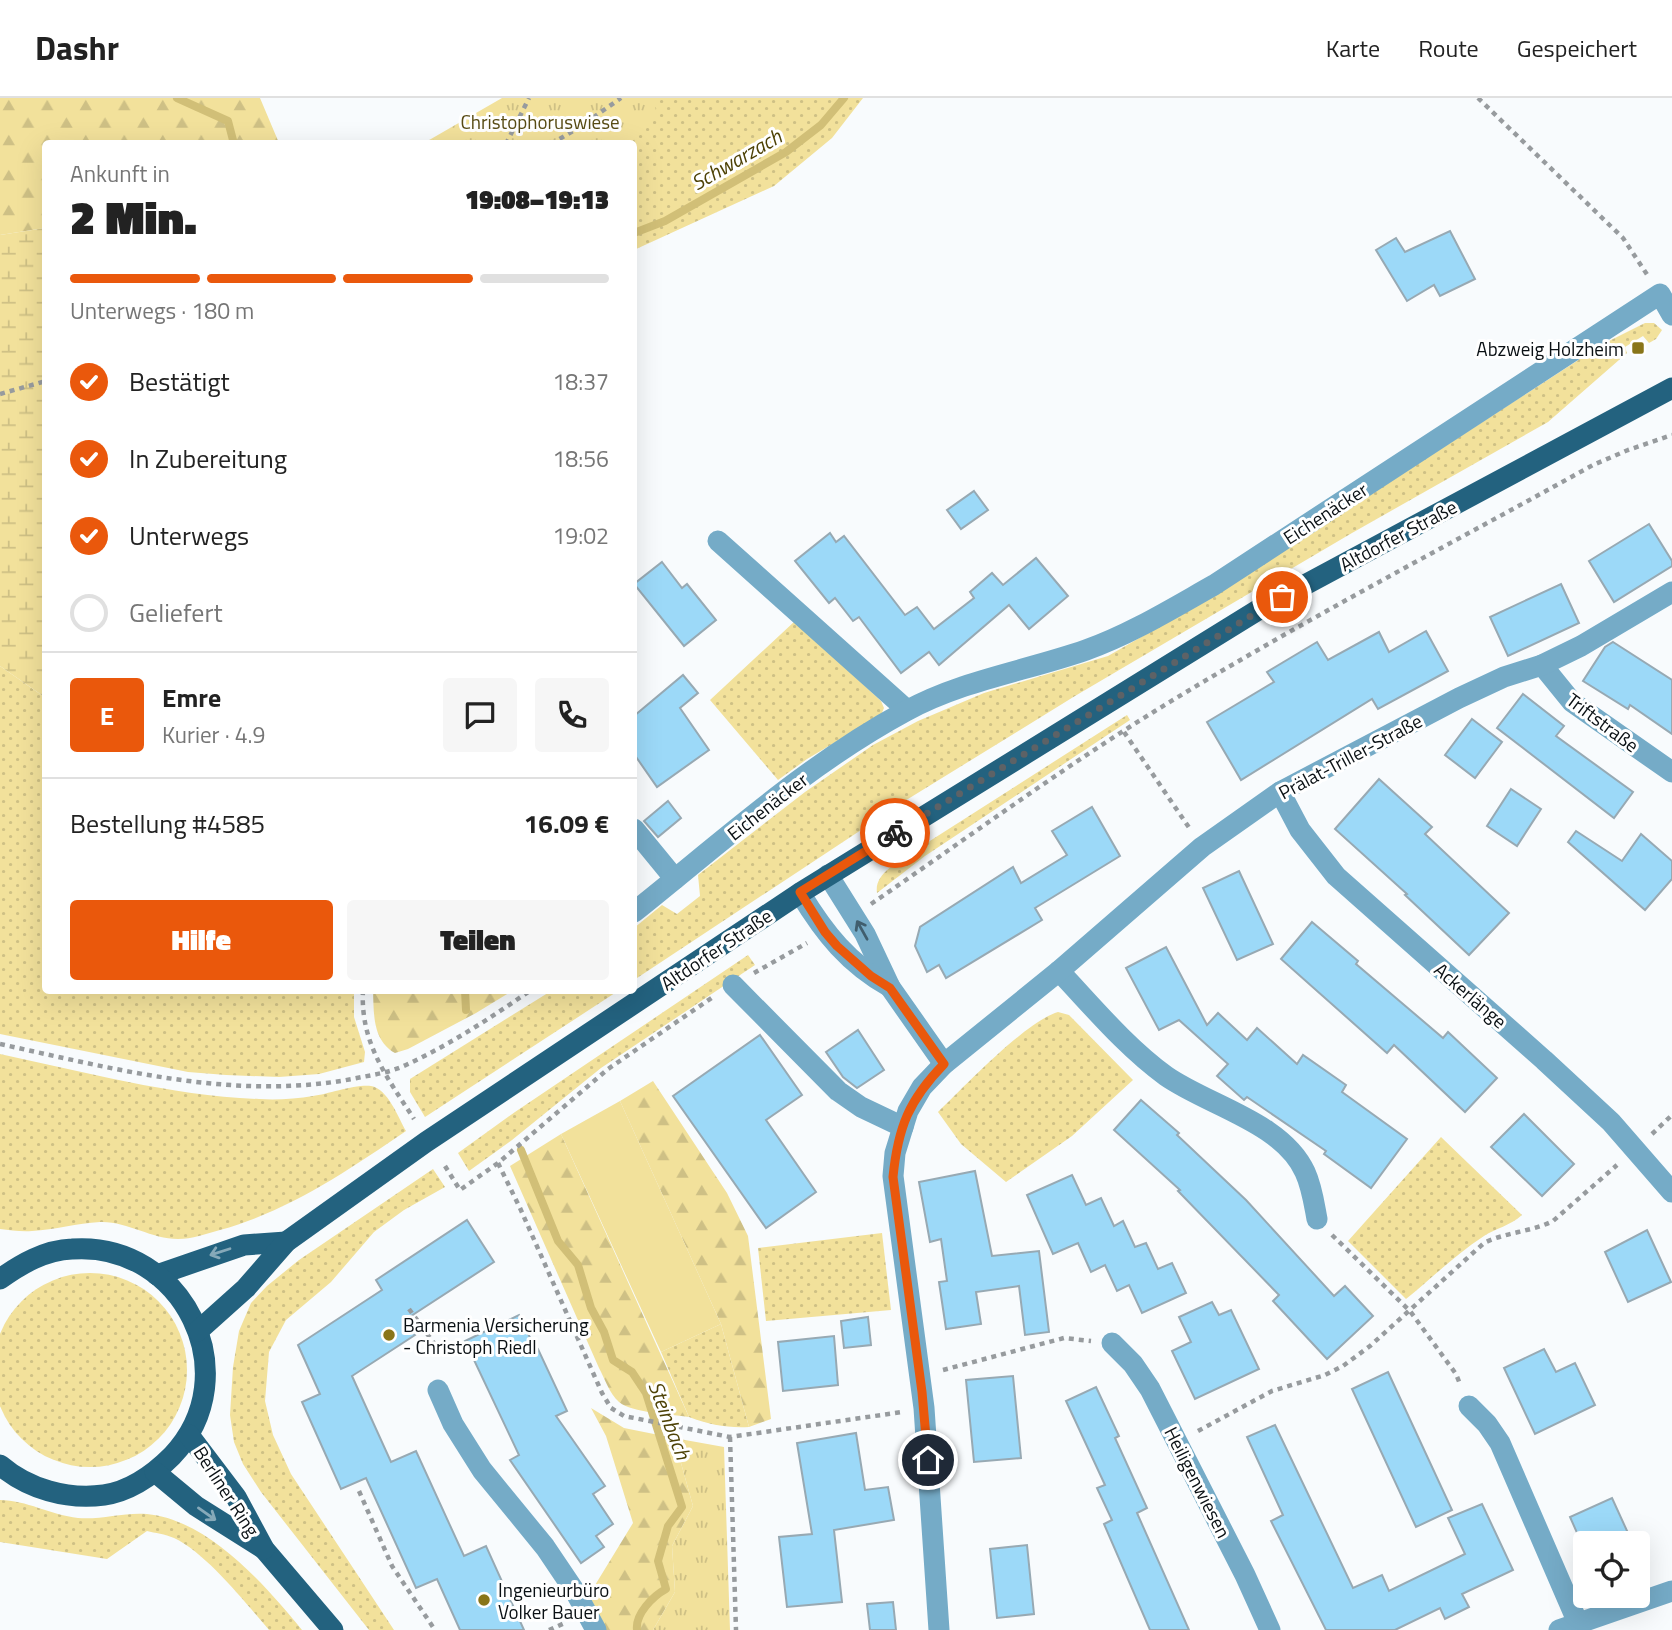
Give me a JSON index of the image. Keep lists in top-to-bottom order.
{
  "streets": {
    "main road": ["Altdorfer Straße", "Berliner Ring"],
    "street": [
      "Eichenäcker",
      "Triftstraße",
      "Prälat-Triller-Straße",
      "Ackerlänge",
      "Heiligenwiesen"
    ]
  },
  "crossings": [
    ["Triftstraße", "Prälat-Triller-Straße"],
    ["Prälat-Triller-Straße", "Ackerlänge"]
  ],
  "water": ["Schwarzach", "Steinbach"],
  "parks": ["Christophoruswiese"],
  "places": {
    "transit": ["Abzweig Holzheim"],
    "other": ["Barmenia Versicherung - Christoph Riedl", "Ingenieurbüro Volker Bauer"]
  },
  "page": {
    "header": "Dashr",
    "nav": ["Karte", "Route", "Gespeichert"],
    "heading": ["2 Min.", "Ankunft in", "19:08–19:13"],
    "panel": [
      "Emre",
      "Kurier · 4.9",
      "Bestellung #4585",
      "16.09 €"
    ],
    "bar": "Unterwegs · 180 m",
    "list": [
      ["Bestätigt", "18:37"],
      ["In Zubereitung", "18:56"],
      ["Unterwegs", "19:02"],
      "Geliefert"
    ],
    "round": "E",
    "buttons": ["Hilfe", "Teilen"]
  }
}
